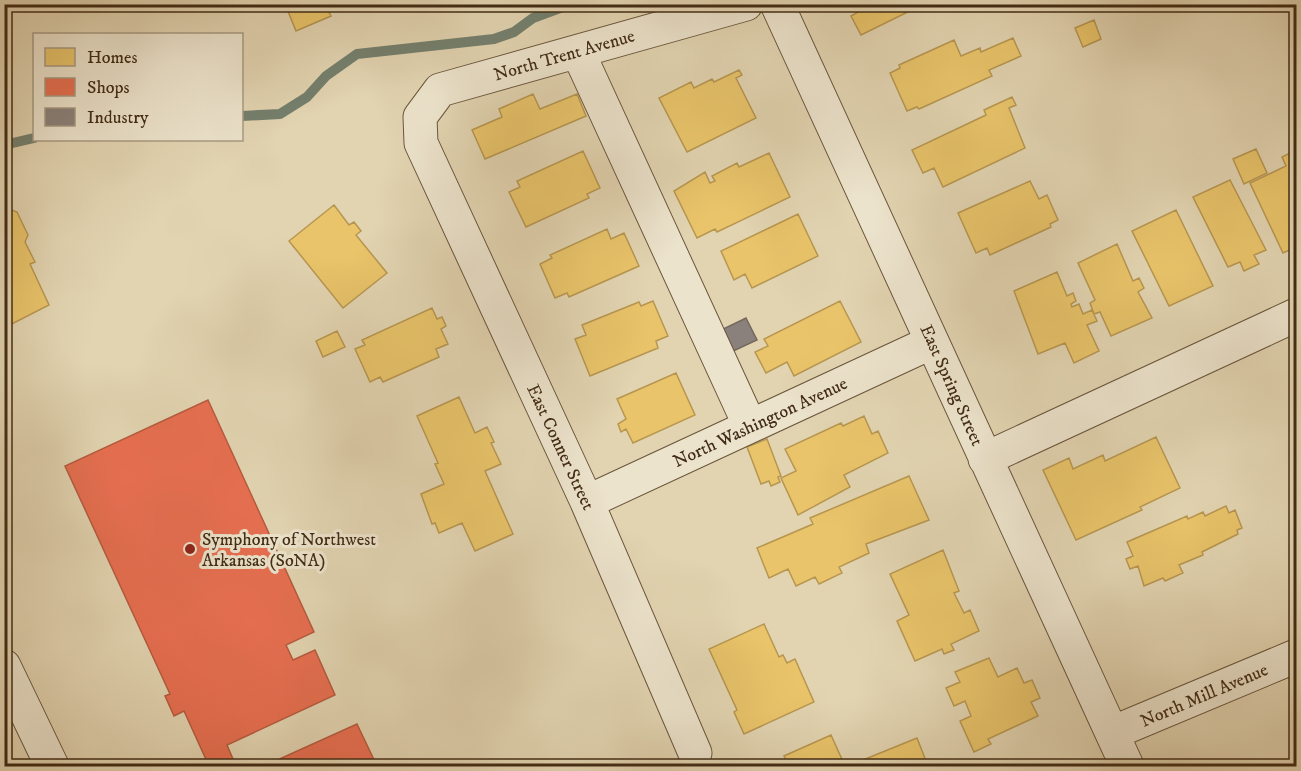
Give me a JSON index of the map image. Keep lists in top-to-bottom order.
{
  "streets": {
    "street": [
      "North Trent Avenue",
      "East Spring Street",
      "North Washington Avenue",
      "East Conner Street",
      "North Mill Avenue"
    ]
  },
  "crossings": [
    ["North Trent Avenue", "East Conner Street"],
    ["East Spring Street", "North Washington Avenue"],
    ["East Spring Street", "North Mill Avenue"],
    ["North Washington Avenue", "East Conner Street"]
  ],
  "places": ["Symphony of Northwest Arkansas (SoNA)"],
  "legend": ["Homes", "Shops", "Industry"]
}
